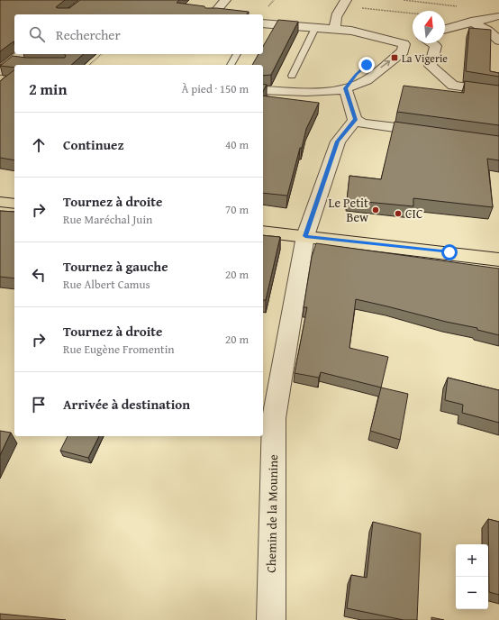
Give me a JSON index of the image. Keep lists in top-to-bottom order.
{
  "streets": {
    "street": ["Chemin de la Mounine"]
  },
  "places": {
    "transit": ["La Vigerie"],
    "other": ["Le Petit Bew", "CIC"]
  },
  "north": "top",
  "page": {
    "search": "Rechercher",
    "heading": ["2 min", "À pied · 150 m"],
    "list": [
      ["Continuez", "40 m"],
      ["Tournez à droite", "Rue Maréchal Juin", "70 m"],
      ["Tournez à gauche", "Rue Albert Camus", "20 m"],
      ["Tournez à droite", "Rue Eugène Fromentin", "20 m"],
      "Arrivée à destination"
    ],
    "map_buttons": ["+", "−"]
  }
}
